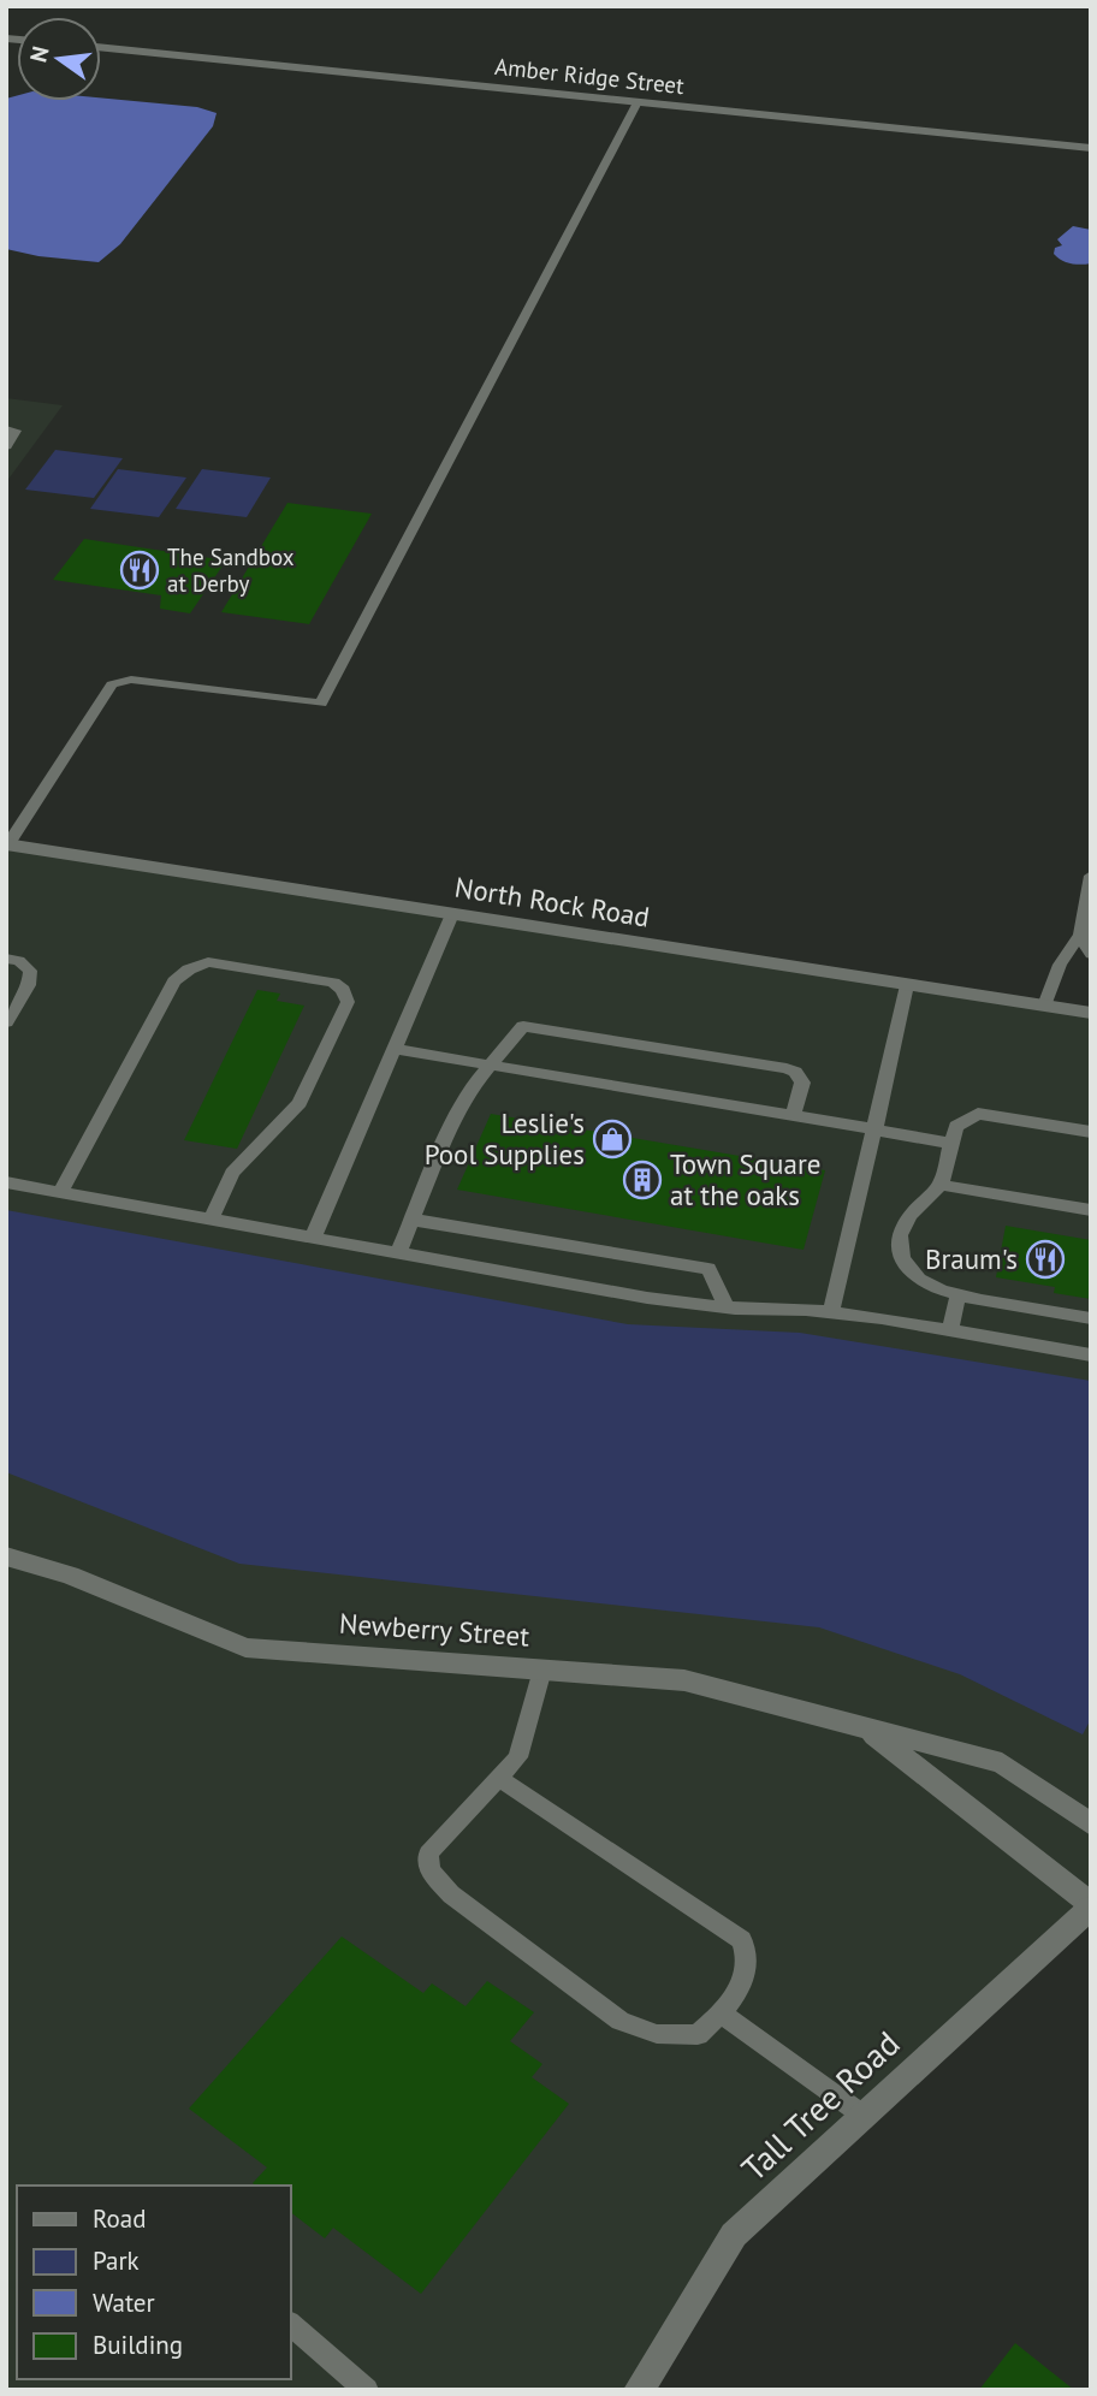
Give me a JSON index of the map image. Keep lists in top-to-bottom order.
{
  "streets": {
    "street": [
      "Amber Ridge Street",
      "North Rock Road",
      "Newberry Street",
      "Tall Tree Road"
    ]
  },
  "crossings": [
    ["Newberry Street", "Tall Tree Road"]
  ],
  "places": {
    "restaurant": ["The Sandbox at Derby", "Braum's"],
    "shop": ["Leslie's Pool Supplies"],
    "building": ["Town Square at the oaks"]
  },
  "legend": [
    "Road",
    "Park",
    "Water",
    "Building"
  ],
  "north": "left"
}
